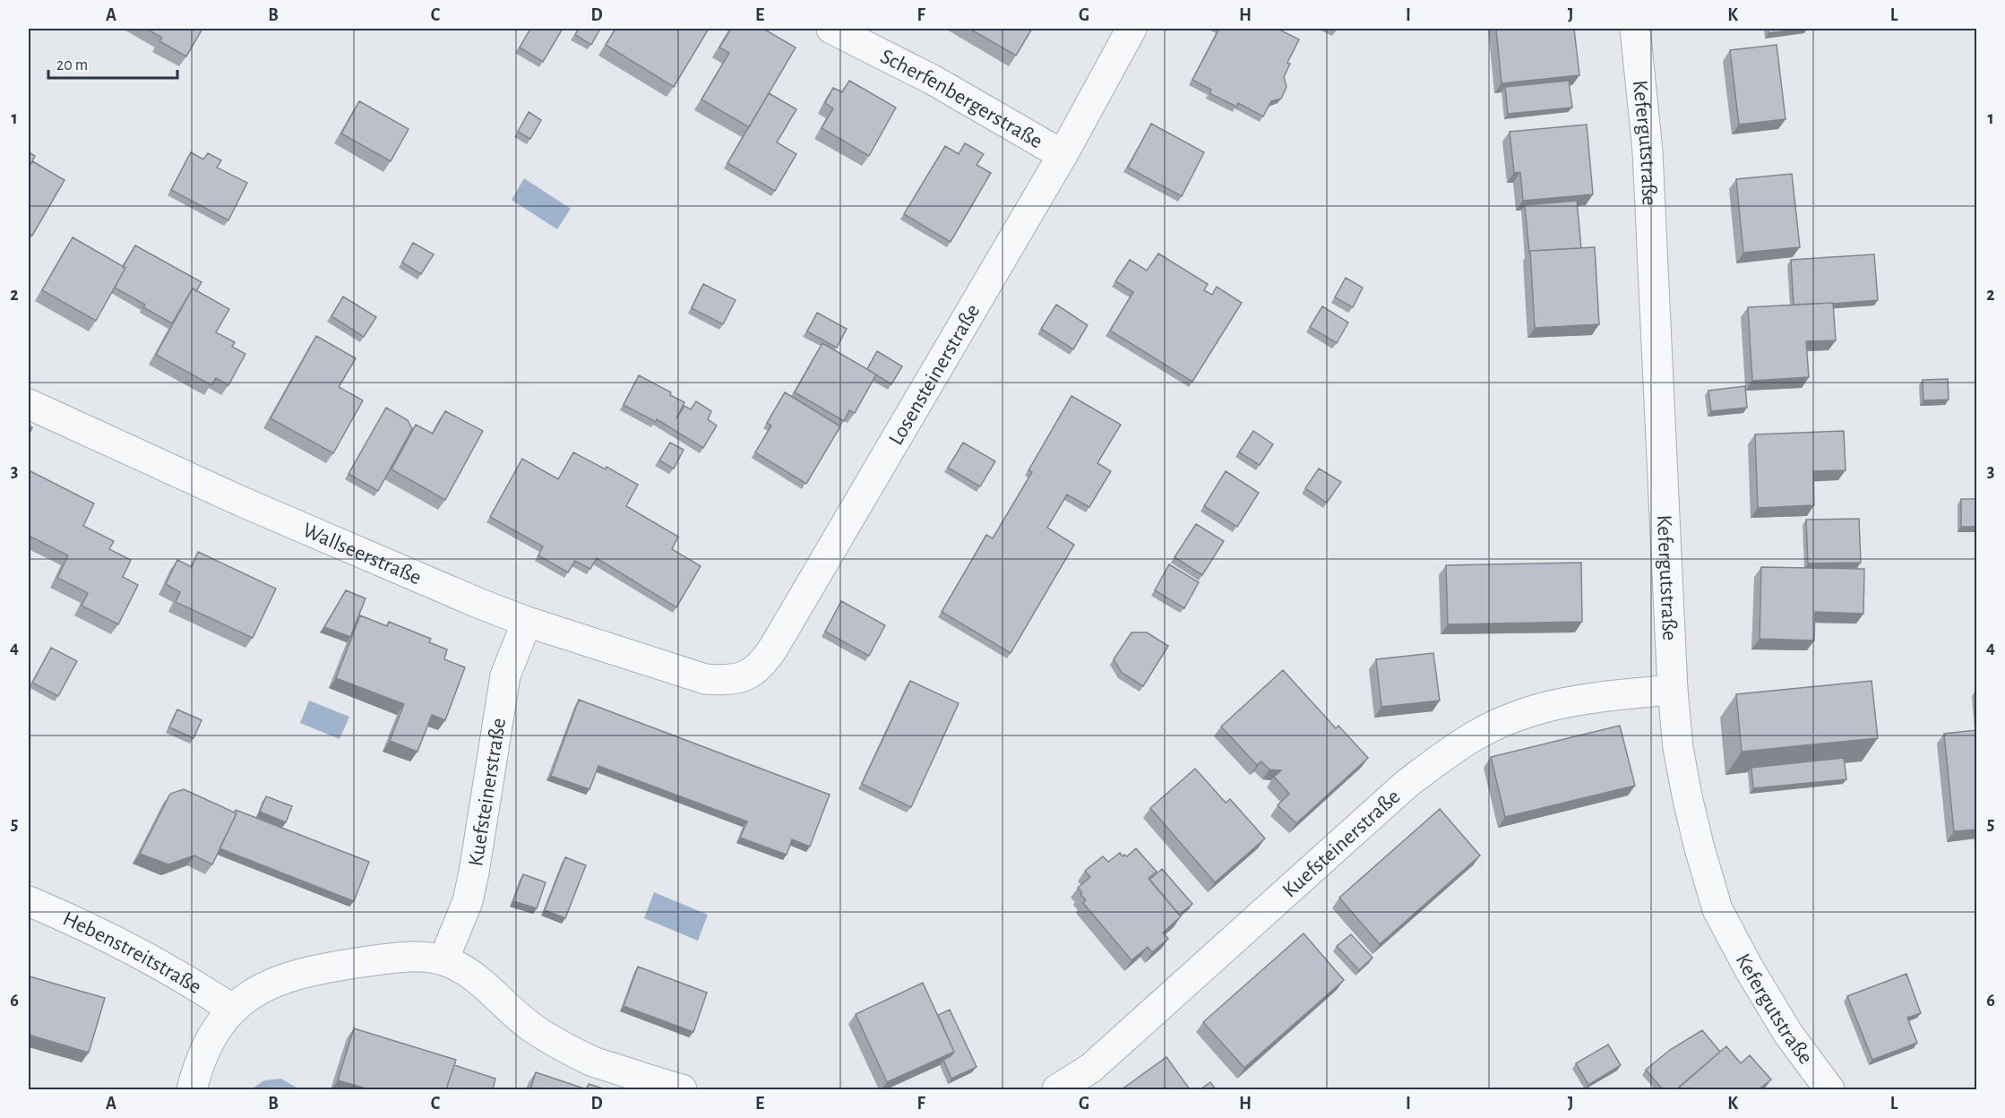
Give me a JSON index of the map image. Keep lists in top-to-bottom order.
{
  "streets": {
    "street": [
      "Scherfenbergerstraße",
      "Kefergutstraße",
      "Losensteinerstraße",
      "Wallseerstraße",
      "Kuefsteinerstraße",
      "Hebenstreitstraße"
    ]
  },
  "crossings": [
    ["Scherfenbergerstraße", "Losensteinerstraße"],
    ["Kefergutstraße", "Kuefsteinerstraße"],
    ["Losensteinerstraße", "Wallseerstraße"],
    ["Wallseerstraße", "Kuefsteinerstraße"]
  ],
  "scale_bar": "20 m",
  "grid": {
    "columns": [
      "A",
      "B",
      "C",
      "D",
      "E",
      "F",
      "G",
      "H",
      "I",
      "J",
      "K",
      "L"
    ],
    "rows": [
      "1",
      "2",
      "3",
      "4",
      "5",
      "6"
    ]
  }
}
